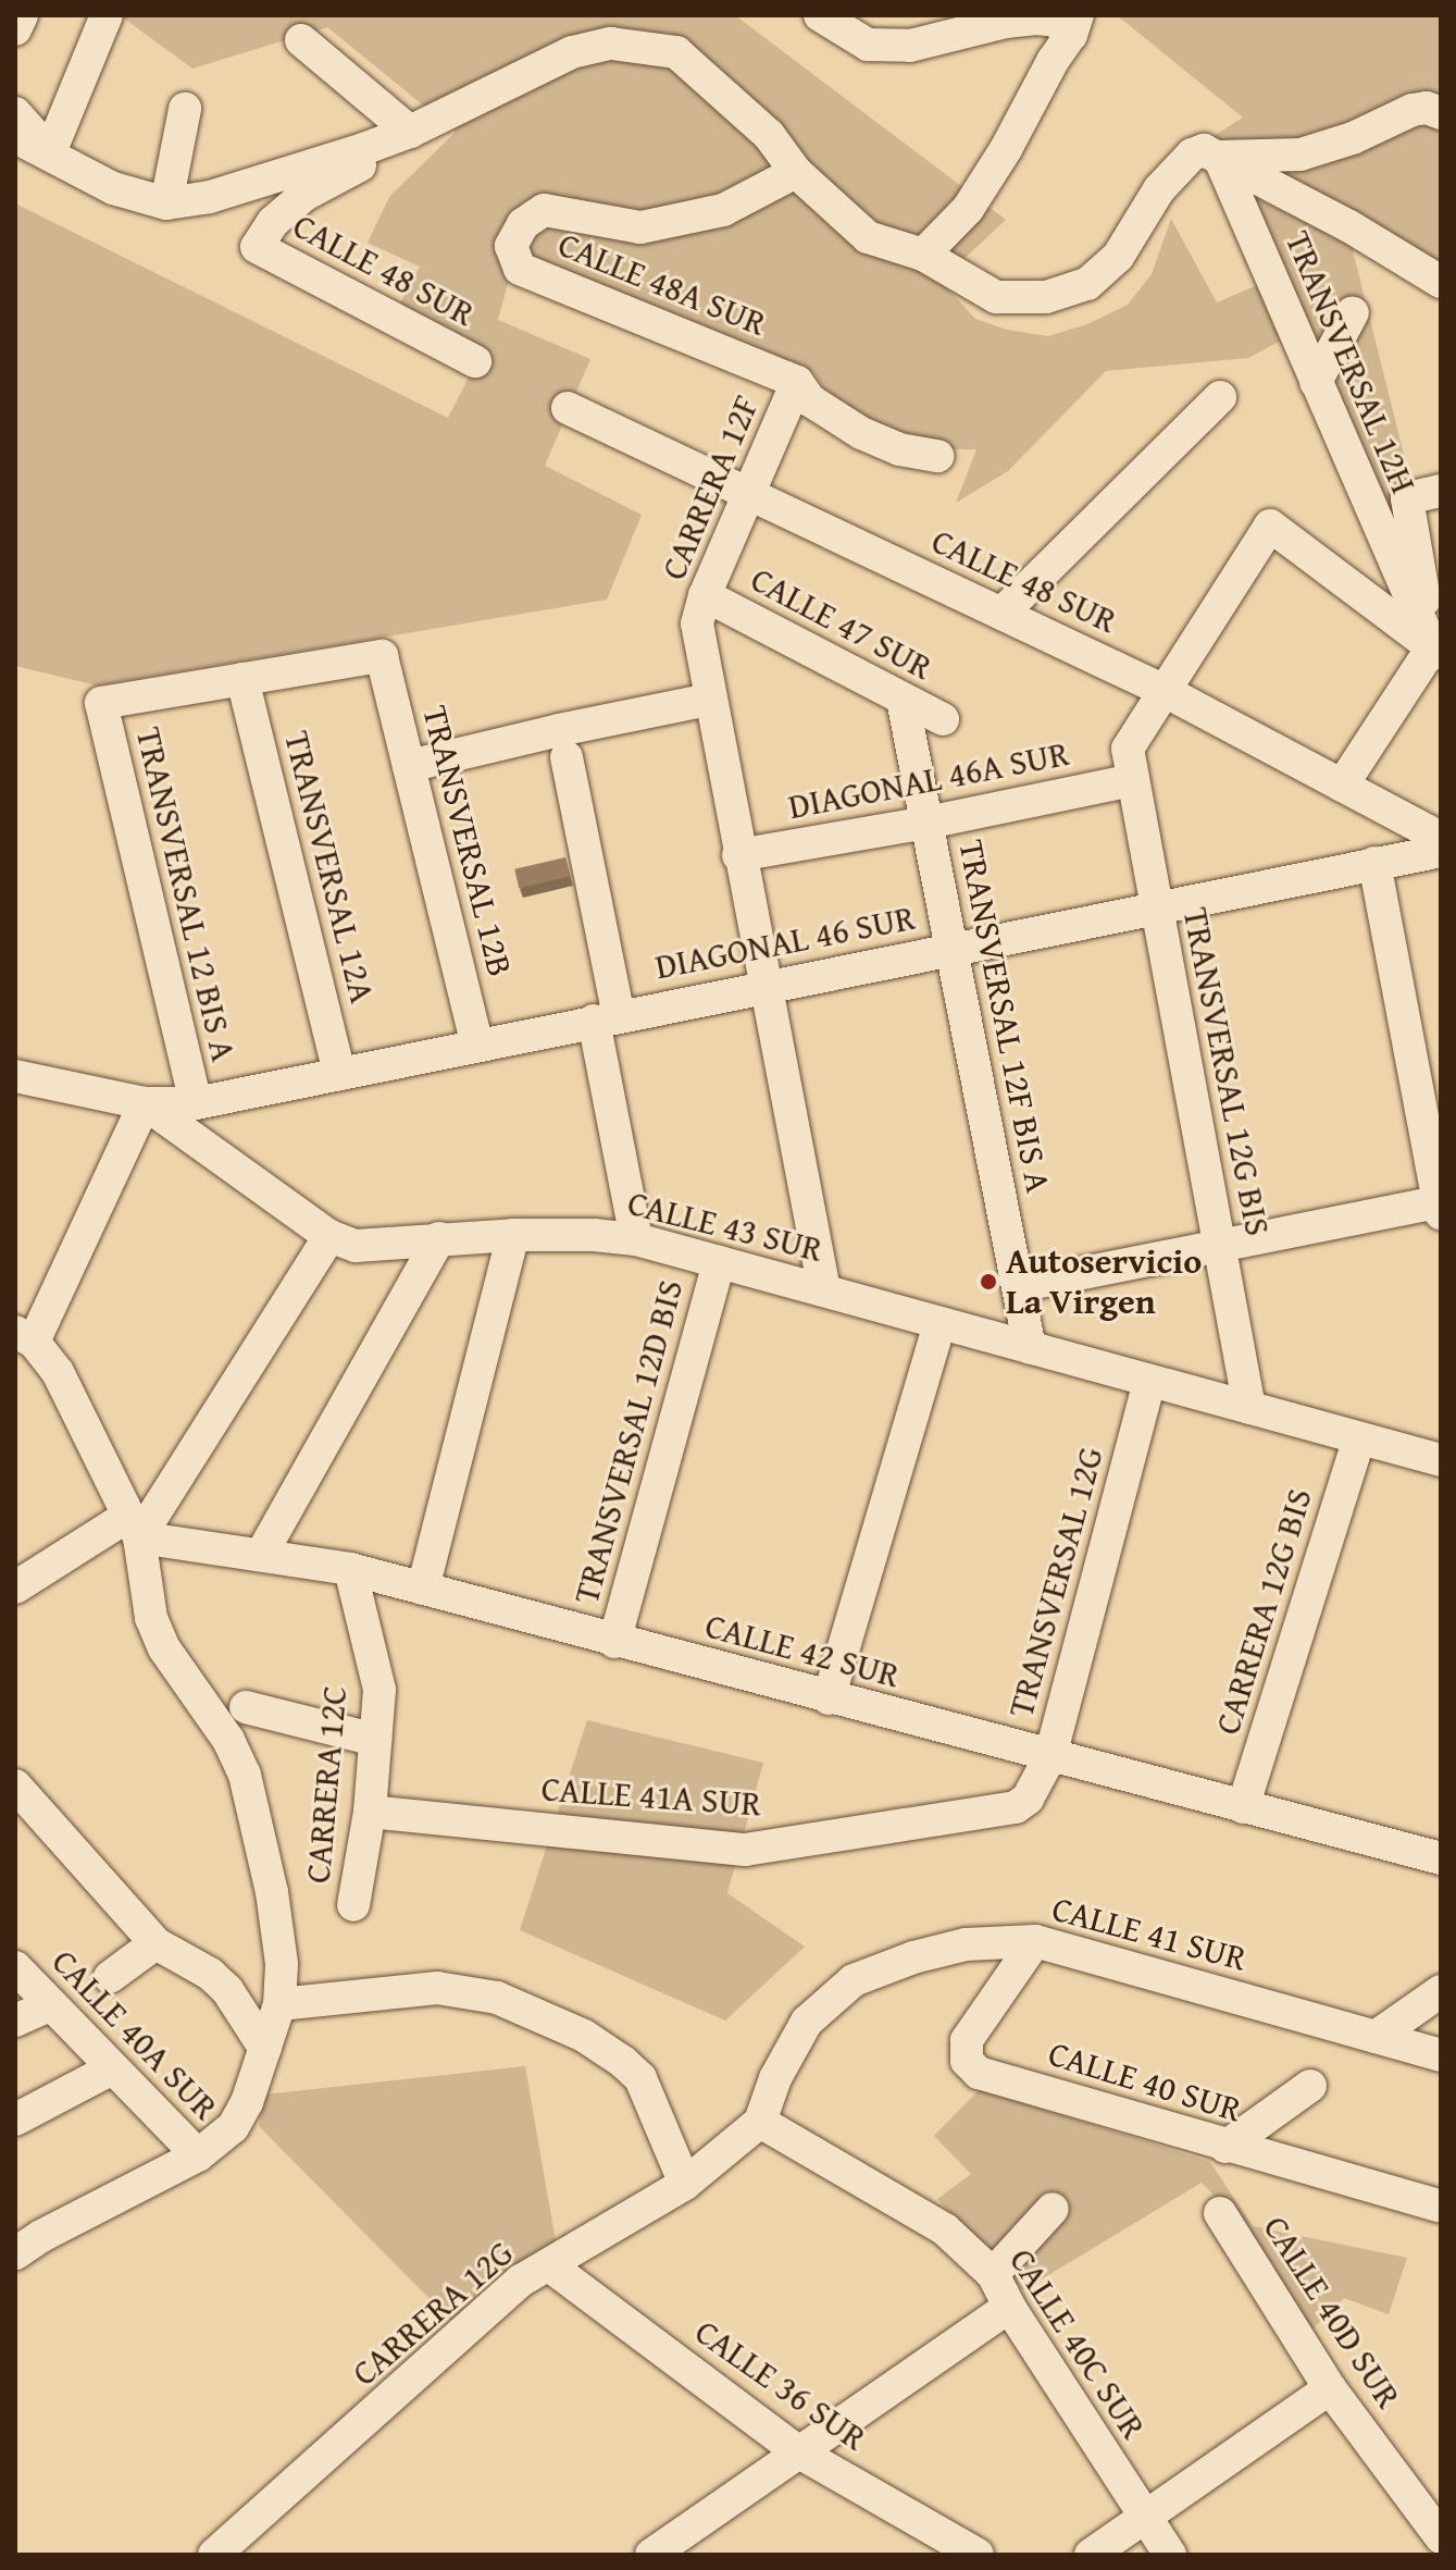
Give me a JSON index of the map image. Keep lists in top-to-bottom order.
{
  "streets": {
    "street": [
      "CALLE 48 SUR",
      "CALLE 48A SUR",
      "TRANSVERSAL 12H",
      "CARRERA 12F",
      "CALLE 47 SUR",
      "DIAGONAL 46A SUR",
      "TRANSVERSAL 12B",
      "TRANSVERSAL 12A",
      "TRANSVERSAL 12 BIS A",
      "DIAGONAL 46 SUR",
      "TRANSVERSAL 12F BIS A",
      "TRANSVERSAL 12G BIS",
      "CALLE 43 SUR",
      "TRANSVERSAL 12D BIS",
      "TRANSVERSAL 12G",
      "CARRERA 12G BIS",
      "CALLE 42 SUR",
      "CARRERA 12C",
      "CALLE 41A SUR",
      "CALLE 41 SUR",
      "CALLE 40A SUR",
      "CALLE 40 SUR",
      "CALLE 40D SUR",
      "CARRERA 12G",
      "CALLE 40C SUR",
      "CALLE 36 SUR"
    ]
  },
  "crossings": [
    ["CALLE 48 SUR", "CARRERA 12F"],
    ["CALLE 48A SUR", "CARRERA 12F"],
    ["CARRERA 12F", "CALLE 47 SUR"],
    ["CALLE 47 SUR", "TRANSVERSAL 12F BIS A"],
    ["DIAGONAL 46A SUR", "TRANSVERSAL 12F BIS A"],
    ["DIAGONAL 46A SUR", "TRANSVERSAL 12G BIS"],
    ["TRANSVERSAL 12B", "TRANSVERSAL 12A"],
    ["TRANSVERSAL 12B", "TRANSVERSAL 12 BIS A"],
    ["TRANSVERSAL 12B", "DIAGONAL 46 SUR"],
    ["TRANSVERSAL 12A", "TRANSVERSAL 12 BIS A"],
    ["TRANSVERSAL 12A", "DIAGONAL 46 SUR"],
    ["TRANSVERSAL 12 BIS A", "DIAGONAL 46 SUR"],
    ["DIAGONAL 46 SUR", "TRANSVERSAL 12F BIS A"],
    ["DIAGONAL 46 SUR", "TRANSVERSAL 12G BIS"],
    ["DIAGONAL 46 SUR", "CALLE 43 SUR"],
    ["TRANSVERSAL 12F BIS A", "CALLE 43 SUR"],
    ["TRANSVERSAL 12G BIS", "CALLE 43 SUR"],
    ["CALLE 43 SUR", "TRANSVERSAL 12D BIS"],
    ["CALLE 43 SUR", "TRANSVERSAL 12G"],
    ["CALLE 43 SUR", "CARRERA 12G BIS"],
    ["TRANSVERSAL 12D BIS", "CALLE 42 SUR"],
    ["TRANSVERSAL 12G", "CALLE 42 SUR"],
    ["TRANSVERSAL 12G", "CALLE 41A SUR"],
    ["CARRERA 12G BIS", "CALLE 42 SUR"],
    ["CALLE 42 SUR", "CARRERA 12C"],
    ["CARRERA 12C", "CALLE 41A SUR"],
    ["CALLE 41 SUR", "CALLE 40 SUR"],
    ["CALLE 41 SUR", "CARRERA 12G"],
    ["CALLE 41 SUR", "CALLE 40C SUR"],
    ["CARRERA 12G", "CALLE 40C SUR"],
    ["CARRERA 12G", "CALLE 36 SUR"]
  ],
  "places": ["Autoservicio La Virgen"]
}
